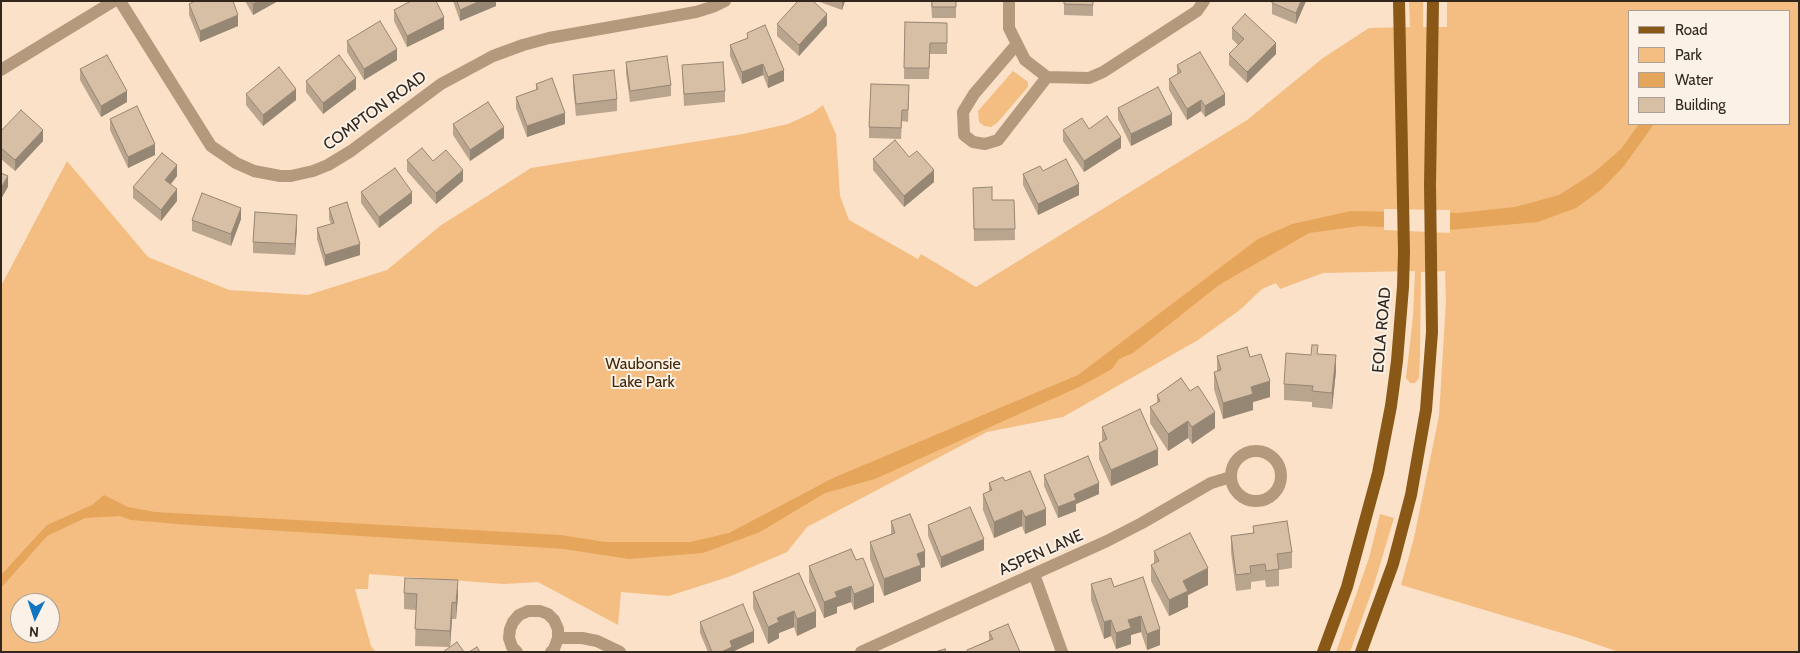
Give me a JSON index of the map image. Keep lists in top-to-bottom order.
{
  "streets": {
    "main road": ["EOLA ROAD"],
    "street": ["COMPTON ROAD", "ASPEN LANE"]
  },
  "parks": ["Waubonsie Lake Park"],
  "legend": [
    "Road",
    "Park",
    "Water",
    "Building"
  ],
  "north": "bottom"
}
